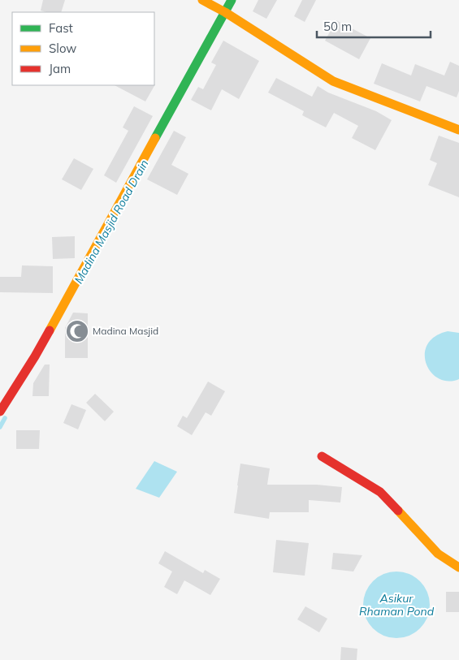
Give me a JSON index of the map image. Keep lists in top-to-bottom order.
{
  "water": ["Madina Masjid Road Drain", "Asikur Rhaman Pond"],
  "places": {
    "mosque": ["Madina Masjid"]
  },
  "legend": ["Fast", "Slow", "Jam"],
  "scale_bar": "50 m"
}
